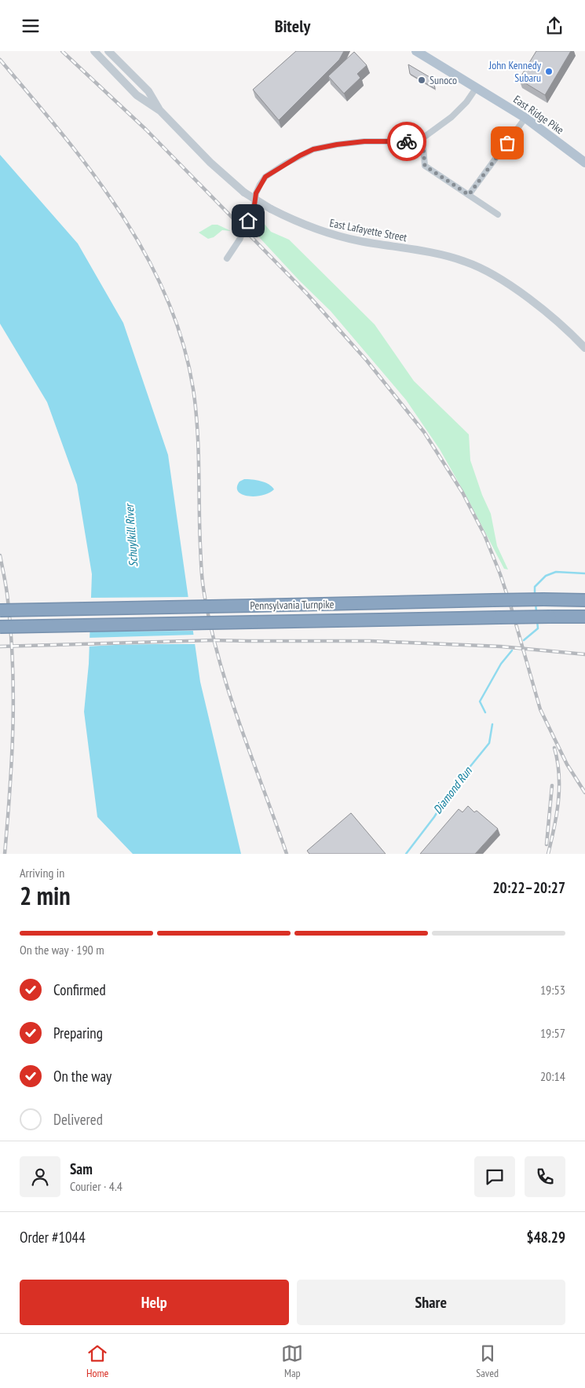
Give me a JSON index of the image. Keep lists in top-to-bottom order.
{
  "streets": {
    "highway": ["Pennsylvania Turnpike"],
    "main road": ["East Ridge Pike"],
    "street": ["East Lafayette Street"]
  },
  "water": ["Schuylkill River", "Diamond Run"],
  "places": ["John Kennedy Subaru", "Sunoco"],
  "page": {
    "header": "Bitely",
    "heading": ["2 min", "Arriving in", "20:22–20:27"],
    "panel": [
      "Sam",
      "Courier · 4.4",
      "Order #1044",
      "$48.29"
    ],
    "bar": "On the way · 190 m",
    "list": [
      ["Confirmed", "19:53"],
      ["Preparing", "19:57"],
      ["On the way", "20:14"],
      "Delivered"
    ],
    "buttons": ["Help", "Share"],
    "tabs": ["Home", "Map", "Saved"]
  }
}
